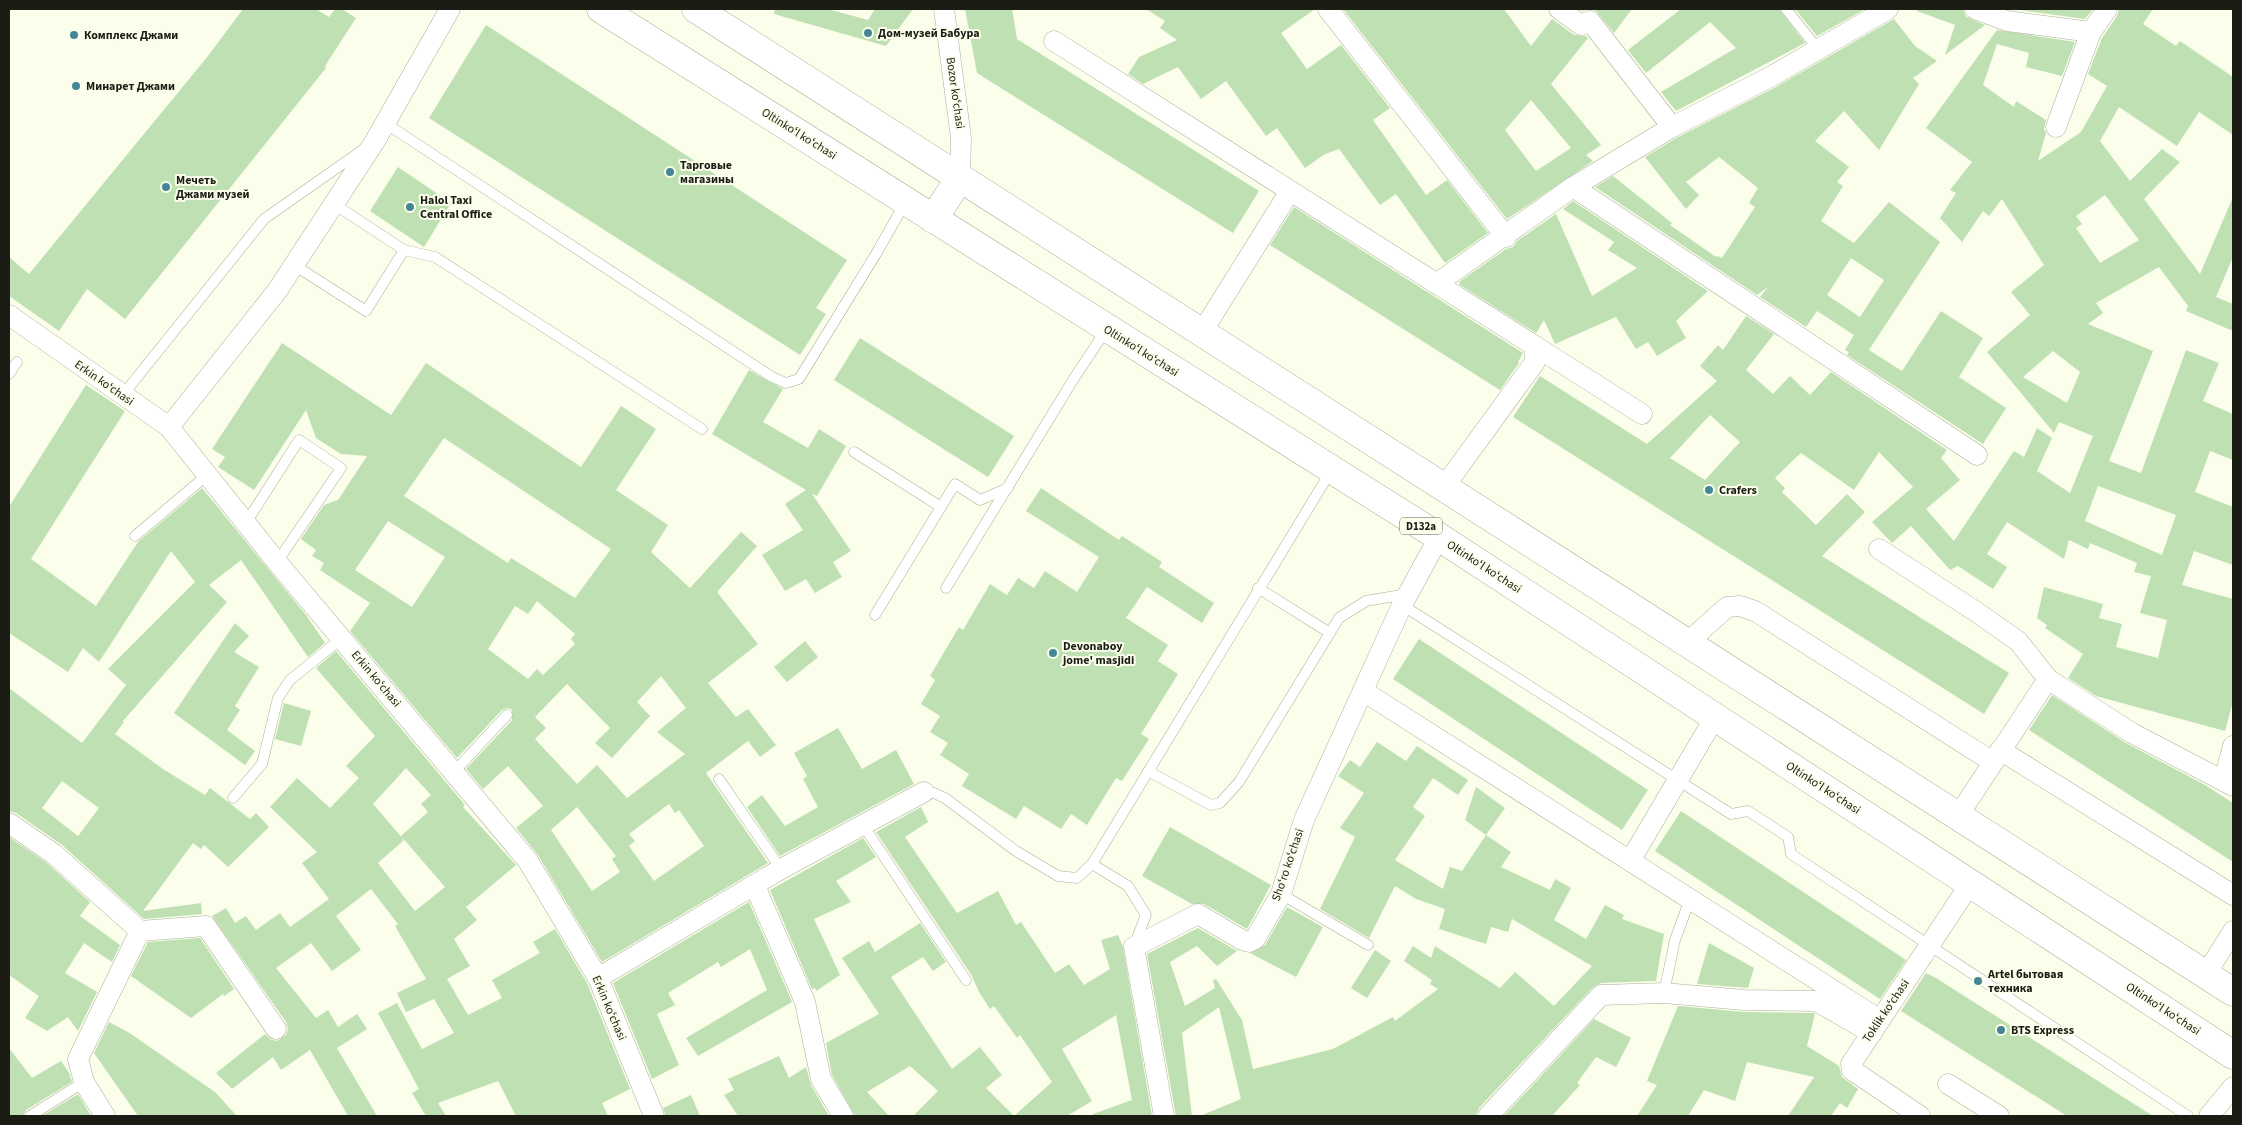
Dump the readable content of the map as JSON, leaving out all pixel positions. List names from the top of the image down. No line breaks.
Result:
{"streets":{"main road":["Oltinkoʻl koʻchasi","D132a"],"street":["Bozor koʻchasi","Erkin koʻchasi","Shoʻro koʻchasi","Toklik koʻchasi"]},"crossings":[["Oltinkoʻl koʻchasi","Shoʻro koʻchasi"],["Oltinkoʻl koʻchasi","Toklik koʻchasi"]],"places":["Дом-музей Бабура","Комплекс Джами","Минарет Джами","Тарговые магазины","Мечеть Джами музей","Halol Taxi Central Office","Crafers","Devonaboy jome' masjidi","Artel бытовая техника","BTS Express"]}
